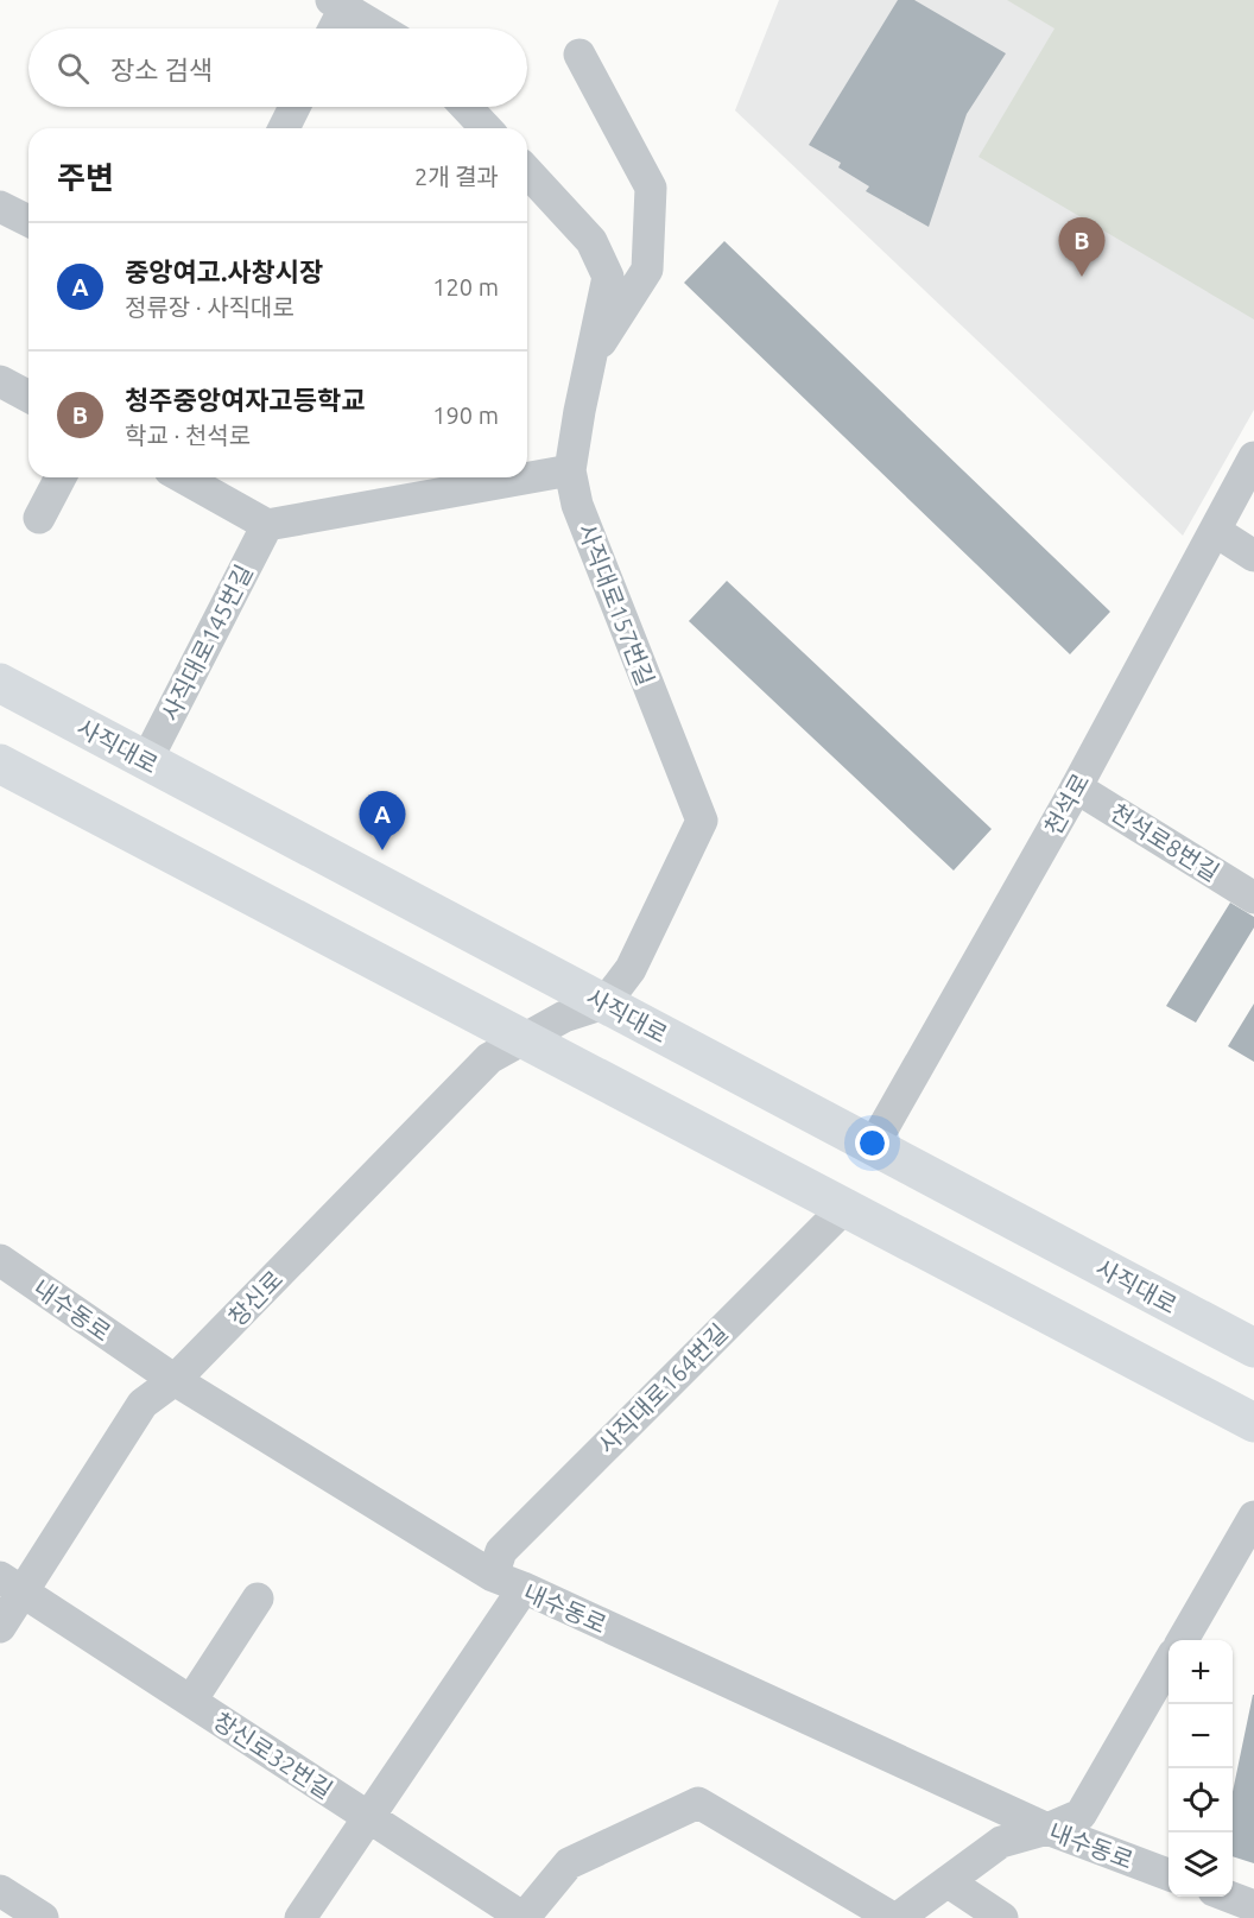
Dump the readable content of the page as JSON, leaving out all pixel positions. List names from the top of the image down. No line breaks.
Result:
{"streets":{"main road":["사직대로"],"street":["사직대로157번길","사직대로145번길","천석로","천석로8번길","창신로","내수동로","사직대로164번길","창신로32번길"]},"crossings":[["사직대로157번길","사직대로"],["사직대로157번길","창신로"],["사직대로145번길","사직대로"],["사직대로","천석로"],["사직대로","창신로"],["천석로","천석로8번길"],["창신로","내수동로"],["창신로","창신로32번길"],["내수동로","사직대로164번길"]],"page":{"search":"장소 검색","heading":["주변","2개 결과"],"pins":["B","A"],"list":[{"mark":"A","name":"중앙여고.사창시장","note":"정류장 · 사직대로","value":"120 m"},{"mark":"B","name":"청주중앙여자고등학교","note":"학교 · 천석로","value":"190 m"}],"map_buttons":["+","−"]}}
